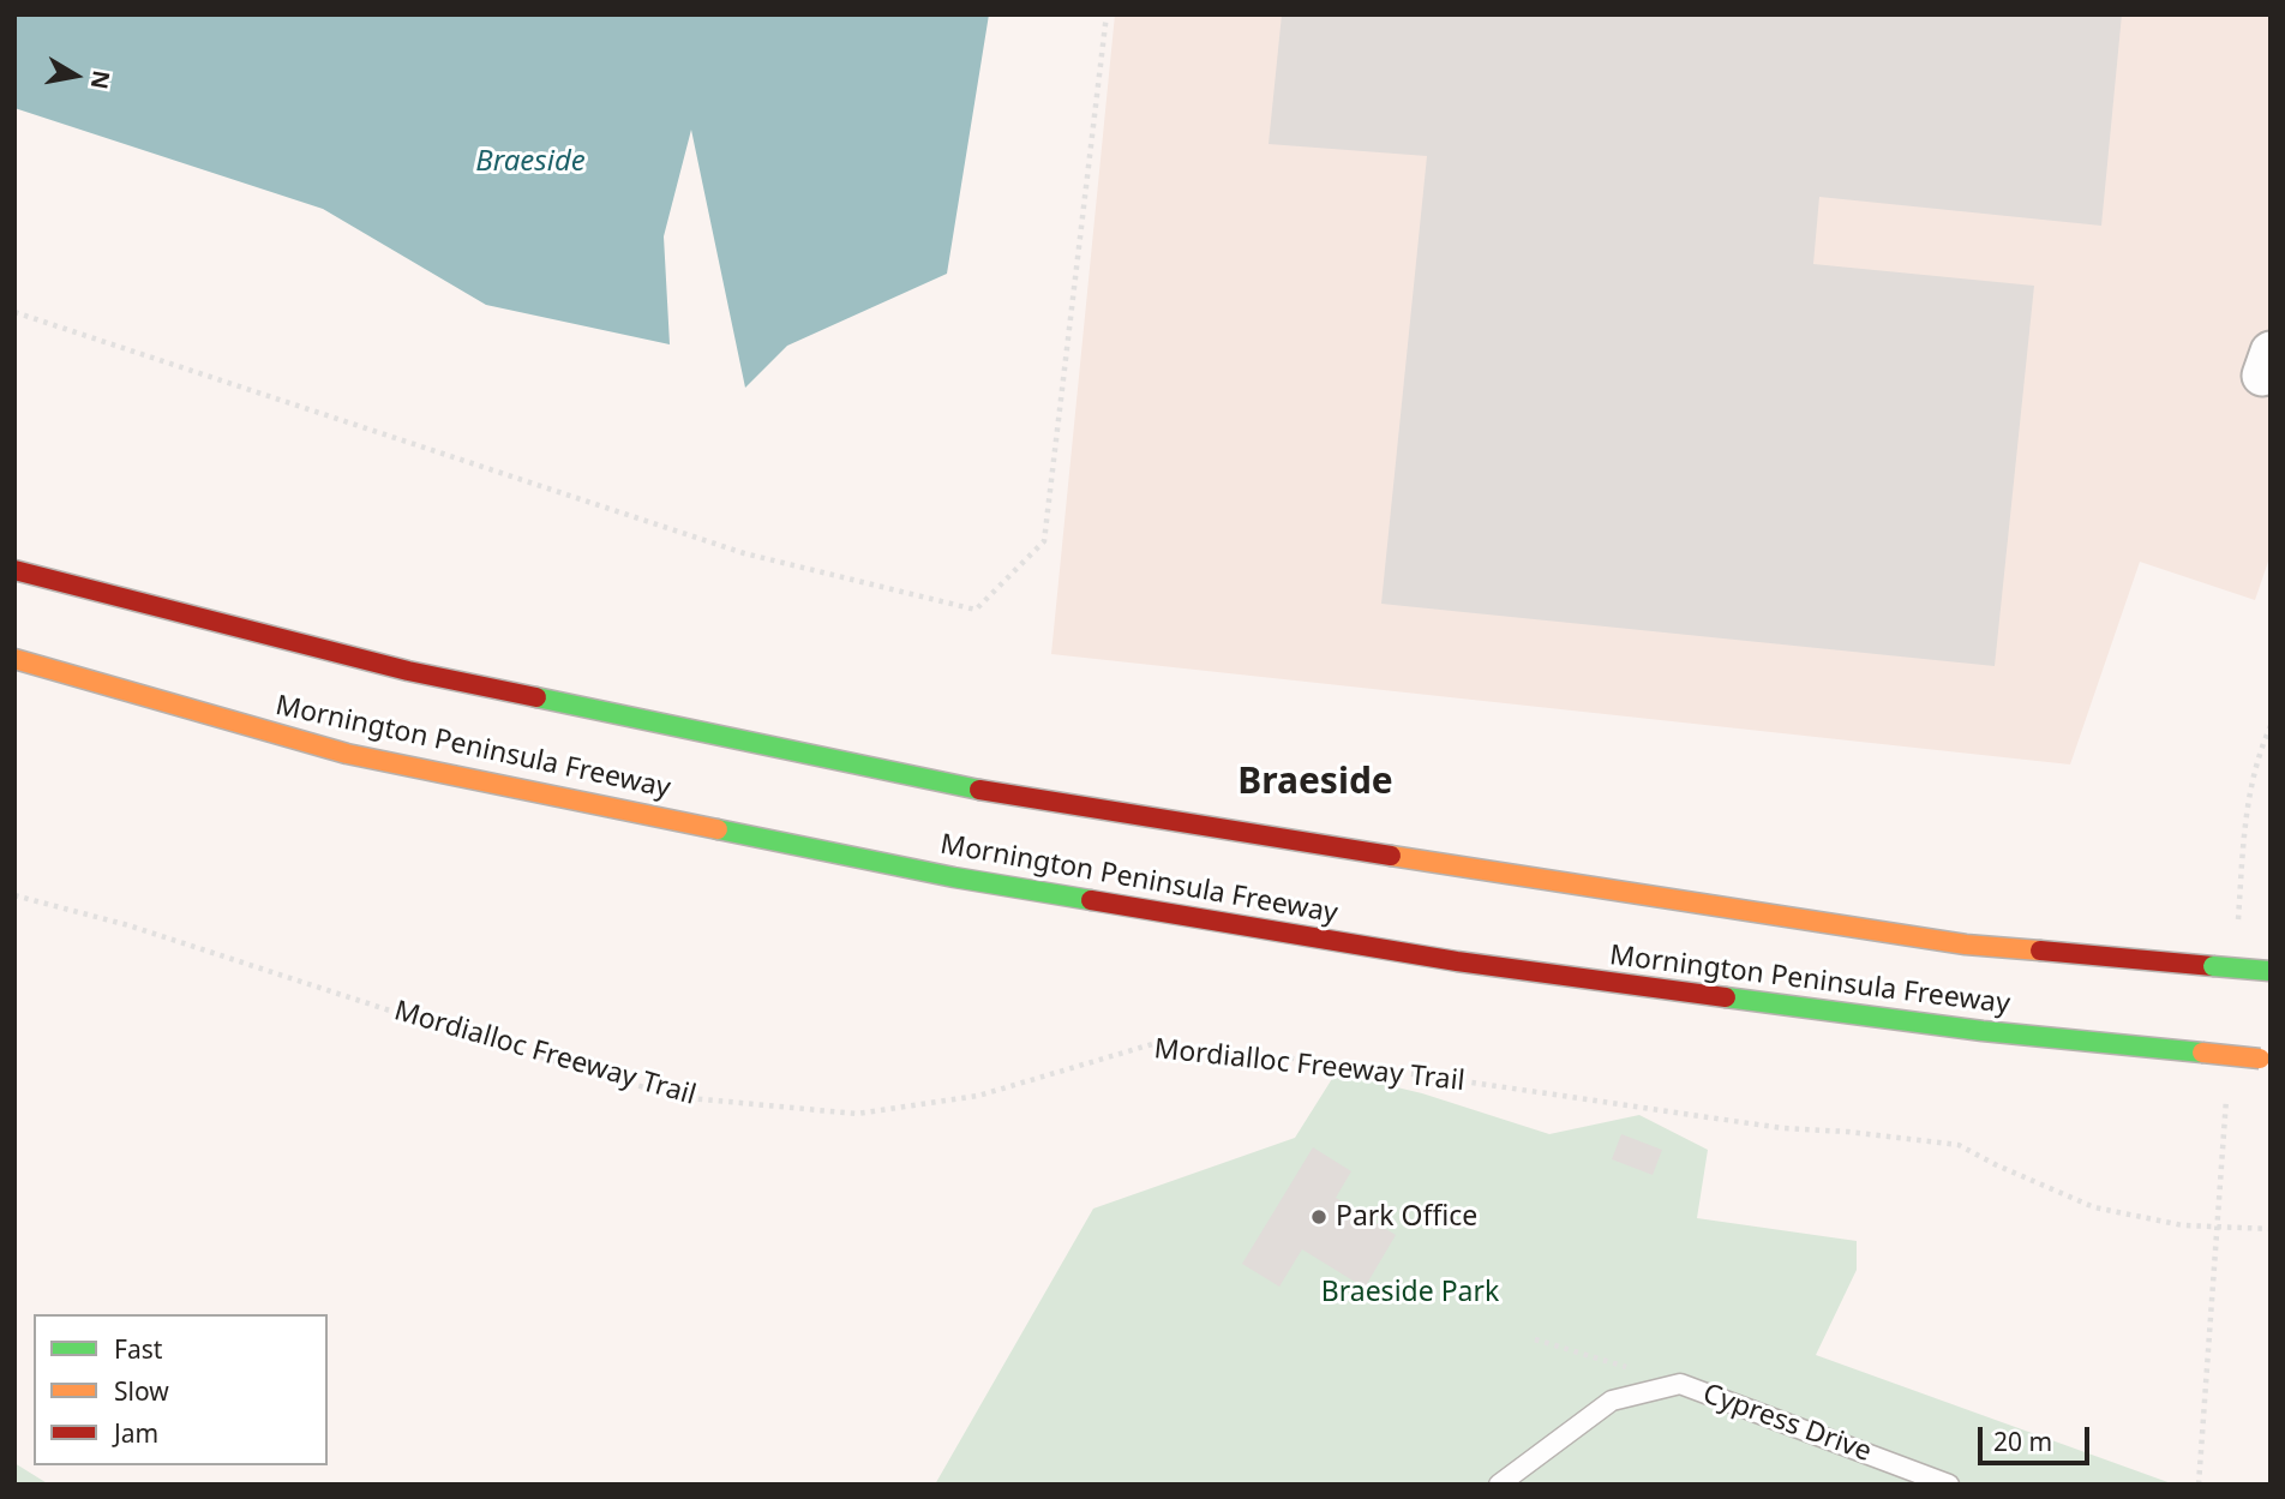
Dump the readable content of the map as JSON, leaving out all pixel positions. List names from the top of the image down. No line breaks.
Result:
{"streets":{"highway":["Mornington Peninsula Freeway"],"lane":["Cypress Drive"],"path":["Mordialloc Freeway Trail"]},"districts":["Braeside"],"water":["Braeside"],"parks":["Braeside Park"],"places":["Park Office"],"legend":["Fast","Slow","Jam"],"scale_bar":"20 m","north":"right"}
